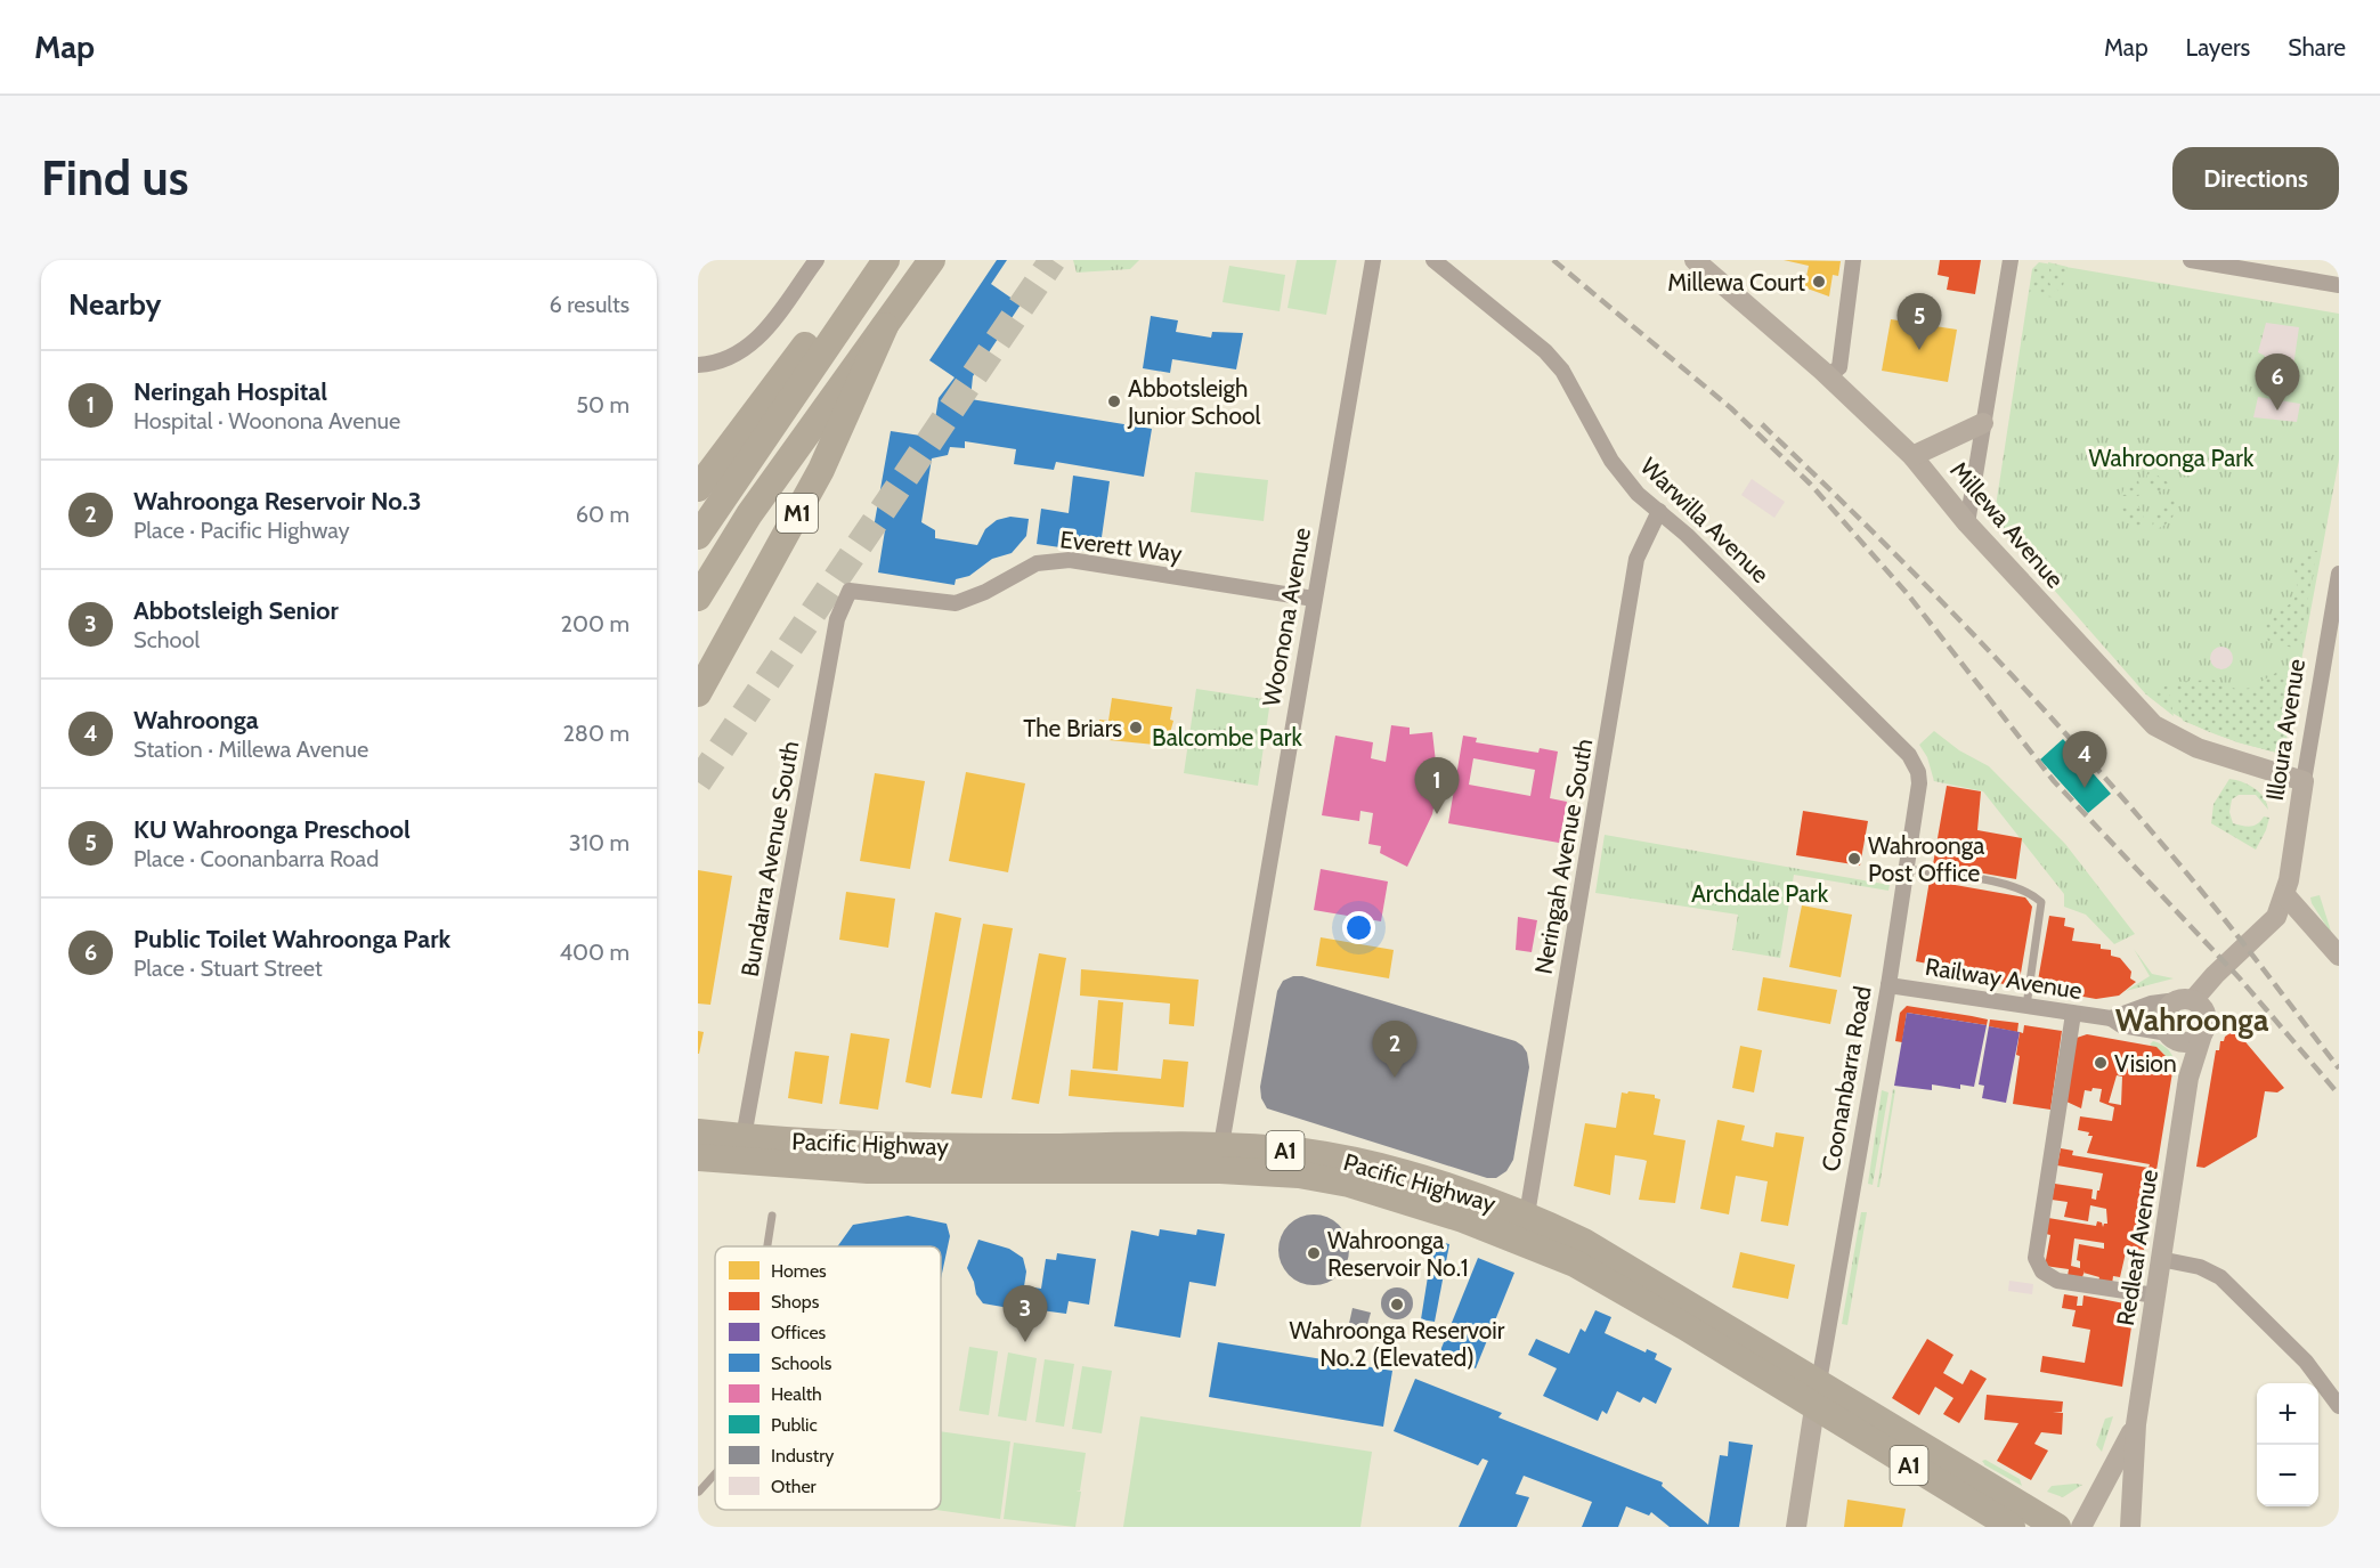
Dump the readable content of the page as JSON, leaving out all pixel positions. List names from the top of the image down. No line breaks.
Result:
{"streets":{"highway":["M1","Pacific Highway","A1"],"street":["Warwilla Avenue","Millewa Avenue","Everett Way","Woonona Avenue","Illoura Avenue","Neringah Avenue South","Bundarra Avenue South","Railway Avenue","Coonanbarra Road","Redleaf Avenue"]},"crossings":[["Warwilla Avenue","Neringah Avenue South"],["Warwilla Avenue","Coonanbarra Road"],["Millewa Avenue","Illoura Avenue"],["Everett Way","Woonona Avenue"],["Everett Way","Bundarra Avenue South"],["Woonona Avenue","Pacific Highway"],["Neringah Avenue South","Pacific Highway"],["Bundarra Avenue South","Pacific Highway"],["Railway Avenue","Coonanbarra Road"],["Railway Avenue","Redleaf Avenue"],["Coonanbarra Road","Pacific Highway"]],"districts":["Wahroonga"],"parks":["Wahroonga Park","Balcombe Park","Archdale Park"],"places":["Millewa Court","Abbotsleigh Junior School","The Briars","Wahroonga Post Office","Vision","Wahroonga Reservoir No.1","Wahroonga Reservoir No.2 (Elevated)"],"legend":["Homes","Shops","Offices","Schools","Health","Public","Industry","Other"],"page":{"header":"Map","nav":["Map","Layers","Share"],"buttons":"Directions","title":"Find us","heading":["Nearby","6 results"],"pins":["5","6","4","1","2","3"],"list":[{"mark":"1","name":"Neringah Hospital","note":"Hospital · Woonona Avenue","value":"50 m"},{"mark":"2","name":"Wahroonga Reservoir No.3","note":"Place · Pacific Highway","value":"60 m"},{"mark":"3","name":"Abbotsleigh Senior","note":"School","value":"200 m"},{"mark":"4","name":"Wahroonga","note":"Station · Millewa Avenue","value":"280 m"},{"mark":"5","name":"KU Wahroonga Preschool","note":"Place · Coonanbarra Road","value":"310 m"},{"mark":"6","name":"Public Toilet Wahroonga Park","note":"Place · Stuart Street","value":"400 m"}],"map_buttons":["+","−"]}}
